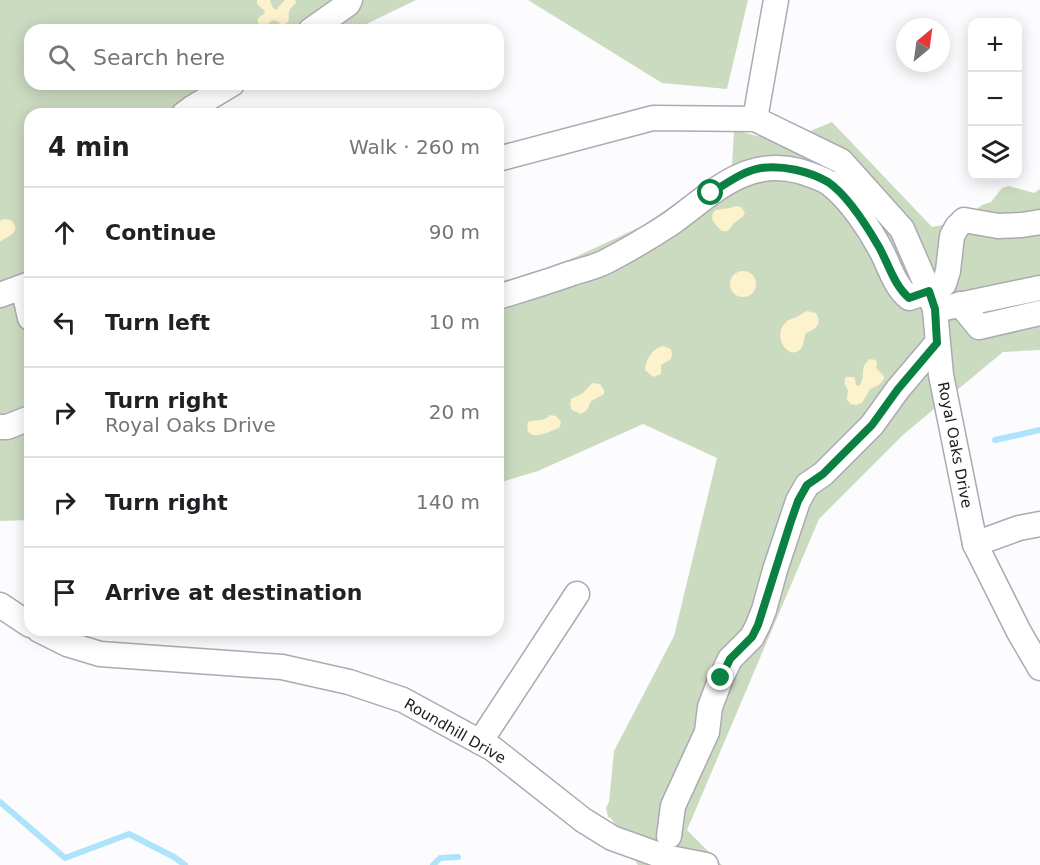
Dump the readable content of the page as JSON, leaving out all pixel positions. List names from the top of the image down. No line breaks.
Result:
{"streets":{"street":["Royal Oaks Drive","Roundhill Drive"]},"north":"top right","page":{"map_buttons":["+","−"],"search":"Search here","heading":["4 min","Walk · 260 m"],"list":[["Continue","90 m"],["Turn left","10 m"],["Turn right","Royal Oaks Drive","20 m"],["Turn right","140 m"],"Arrive at destination"]}}
